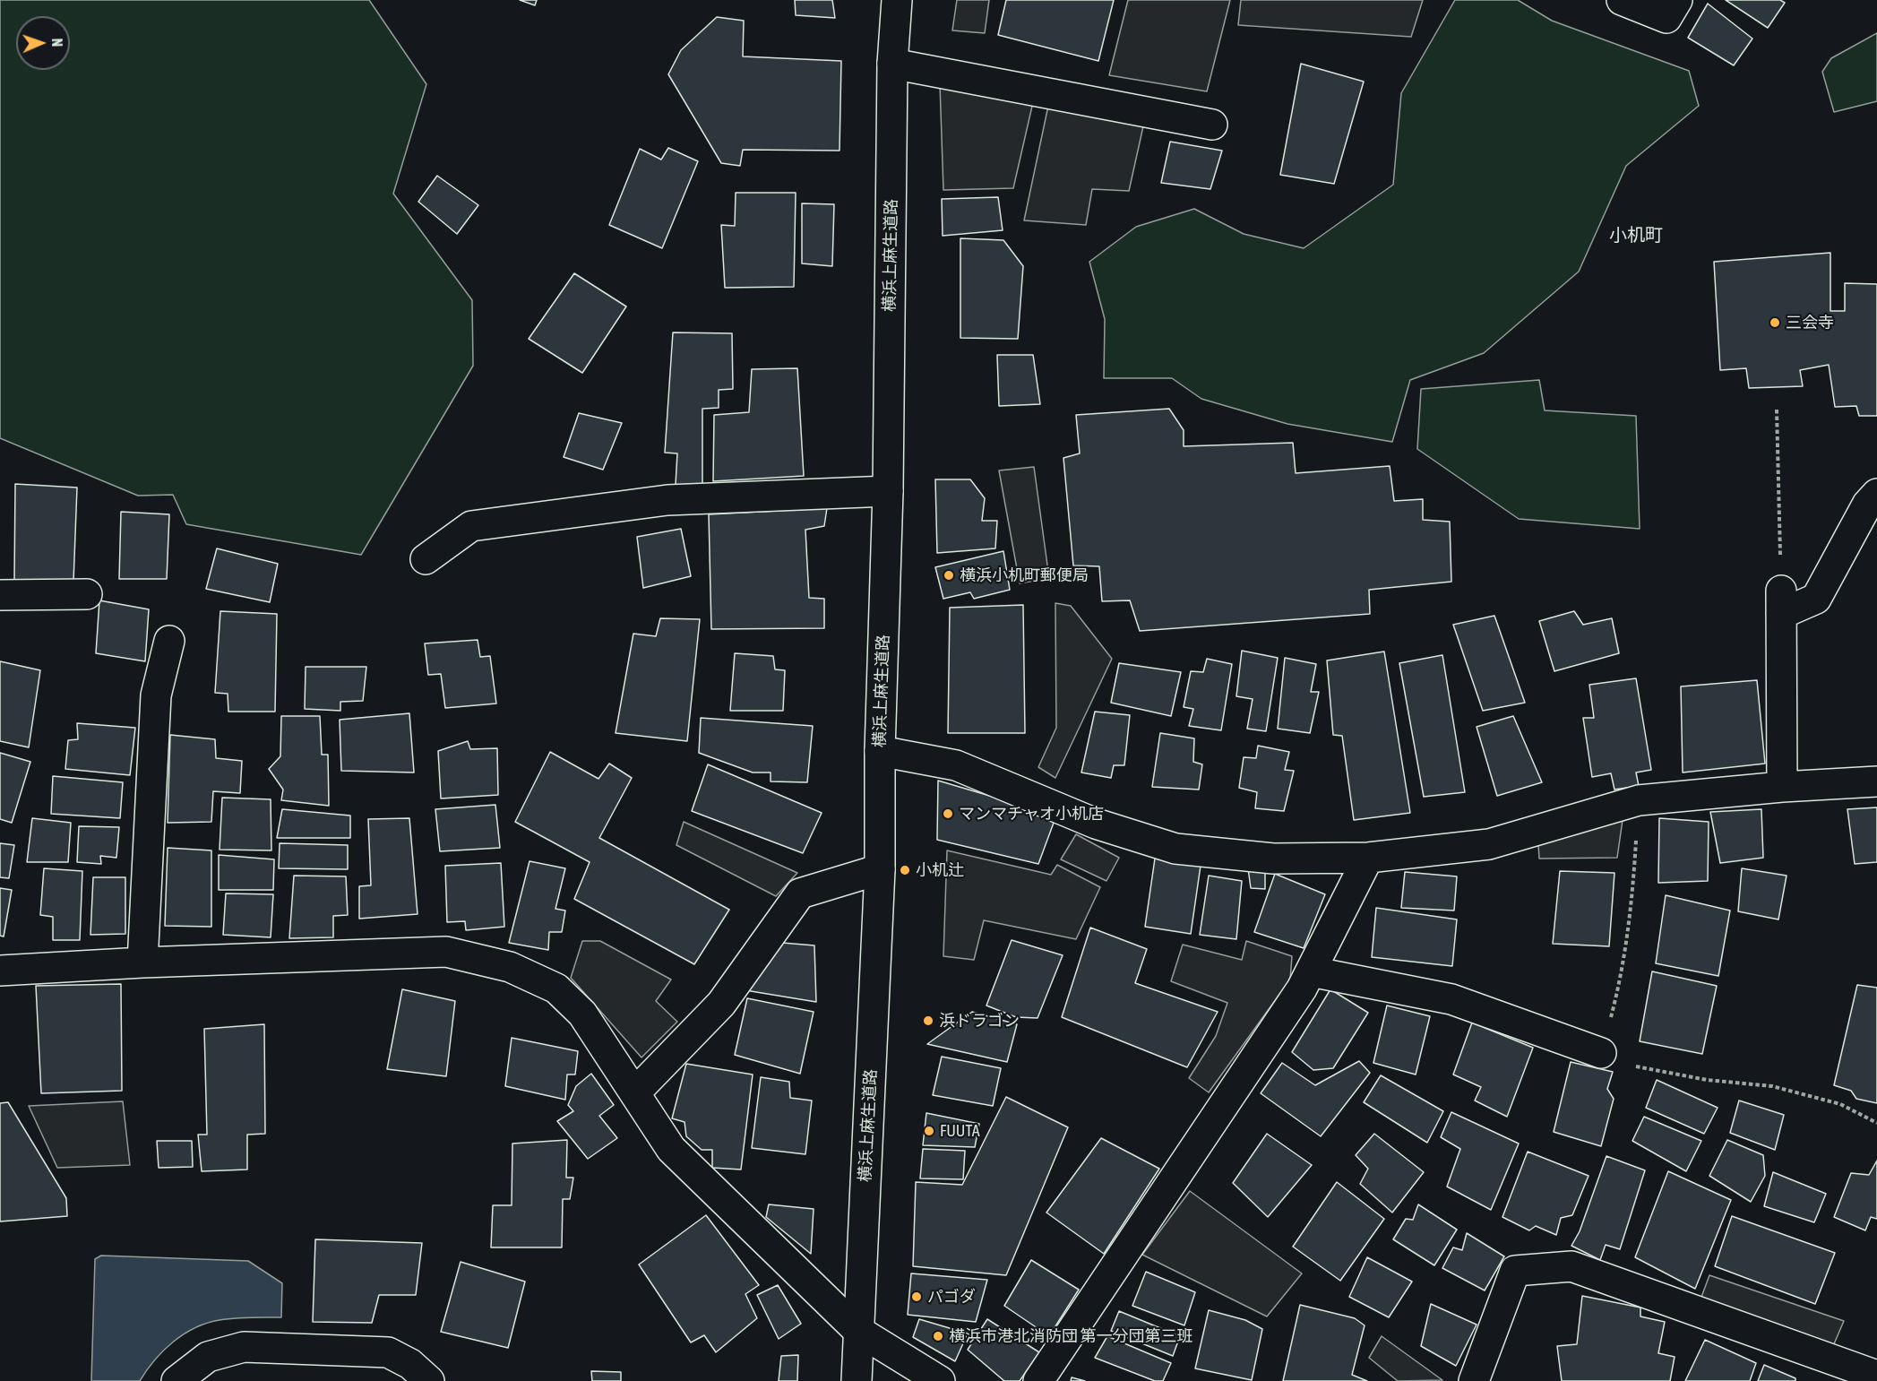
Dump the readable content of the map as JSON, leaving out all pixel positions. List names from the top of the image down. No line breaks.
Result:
{"streets":{"street":["横浜上麻生道路"]},"districts":["小机町"],"places":["三会寺","横浜小机町郵便局","マンマチャオ小机店","小机辻","浜ドラゴン","FUUTA","パゴダ","横浜市港北消防団 第一分団第三班"],"north":"right"}
